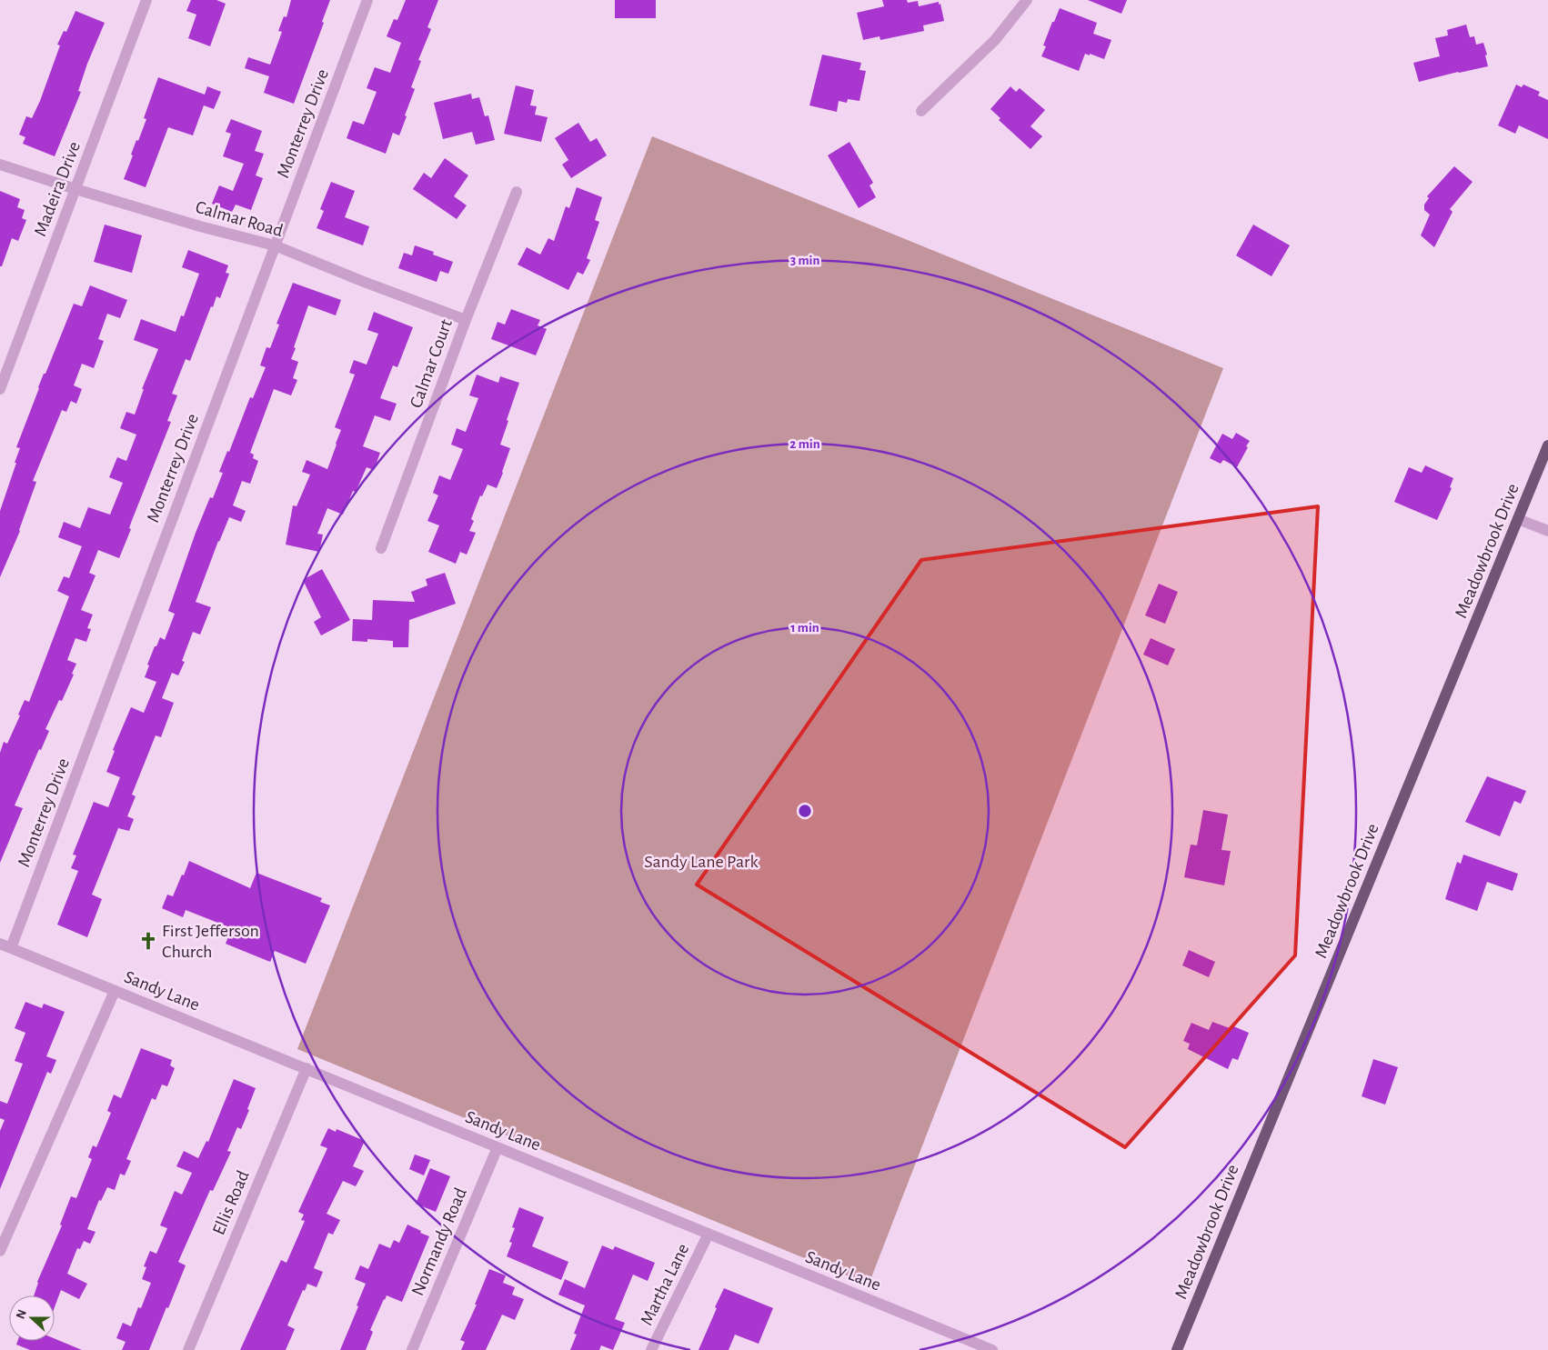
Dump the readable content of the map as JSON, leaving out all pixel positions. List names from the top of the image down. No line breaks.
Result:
{"streets":{"main road":["Meadowbrook Drive"],"street":["Monterrey Drive","Madeira Drive","Calmar Road","Calmar Court","Sandy Lane","Ellis Road","Normandy Road","Martha Lane"]},"crossings":[["Monterrey Drive","Calmar Road"],["Monterrey Drive","Sandy Lane"],["Madeira Drive","Calmar Road"],["Calmar Road","Calmar Court"],["Sandy Lane","Ellis Road"],["Sandy Lane","Normandy Road"],["Sandy Lane","Martha Lane"]],"parks":["Sandy Lane Park"],"places":{"church":["First Jefferson Church"]},"north":"left","rings":["3 min","2 min","1 min"]}
